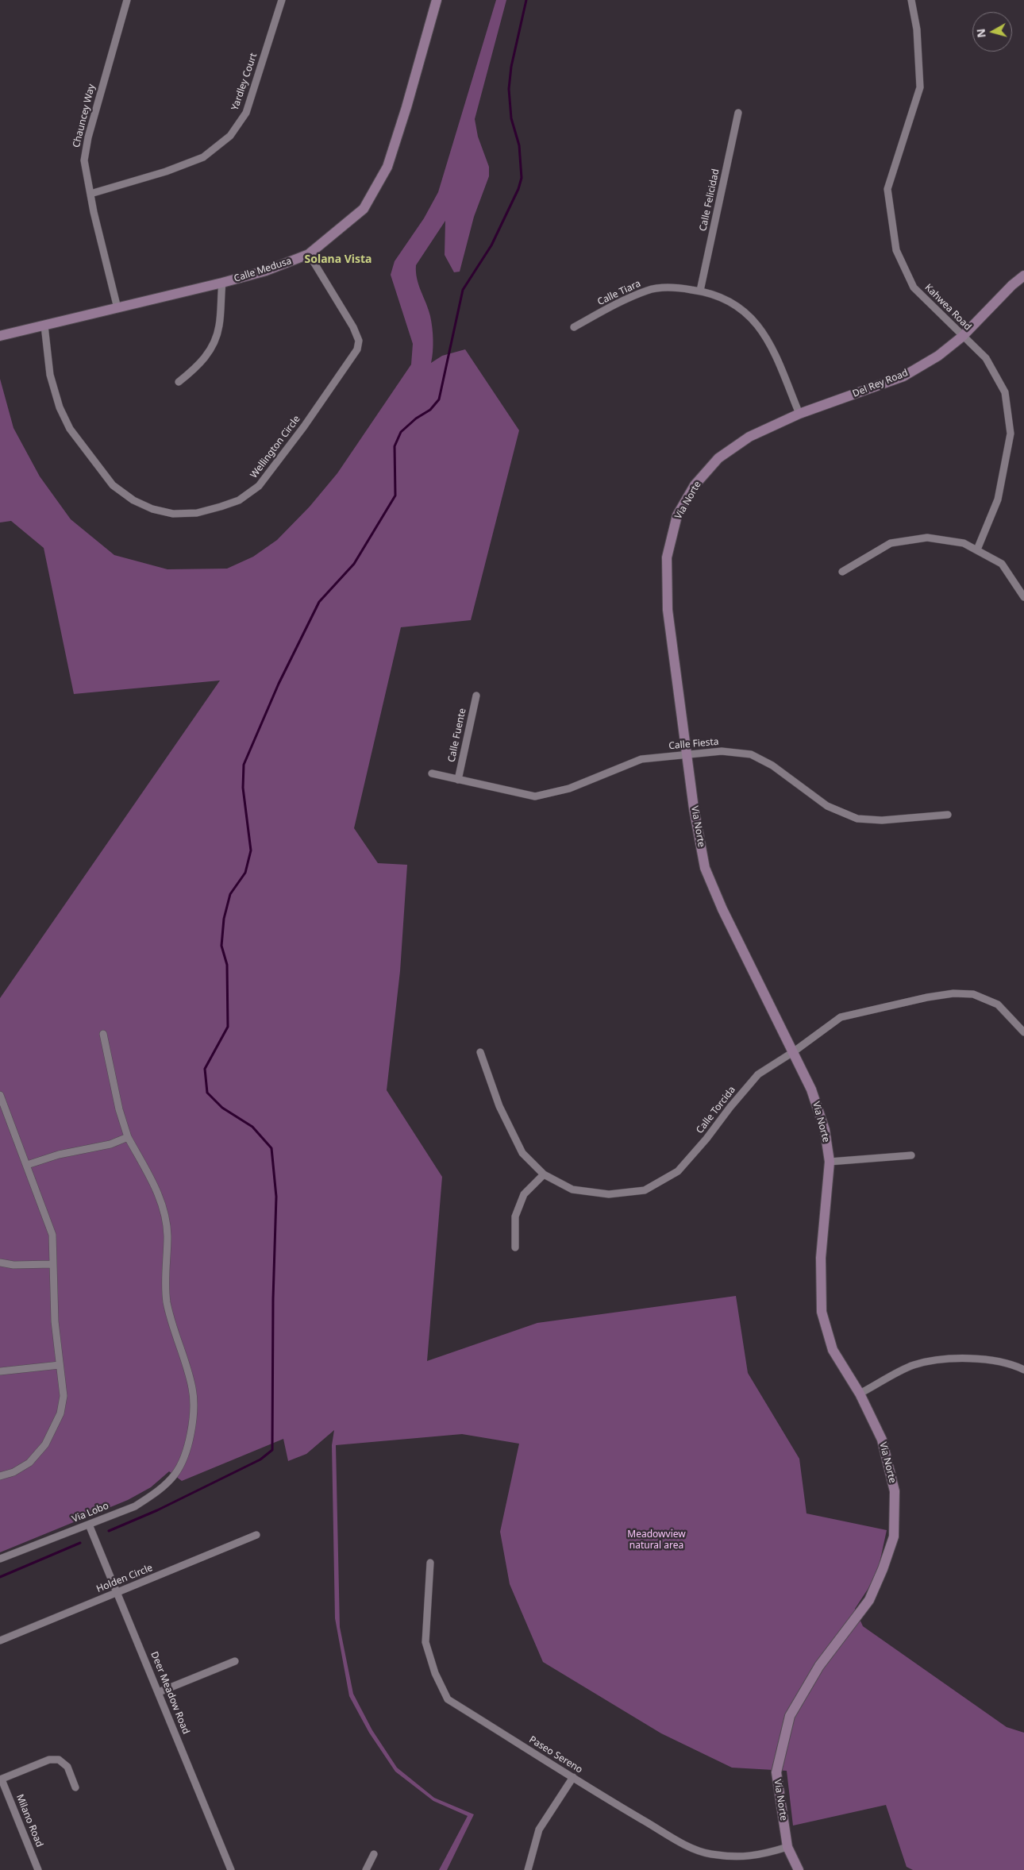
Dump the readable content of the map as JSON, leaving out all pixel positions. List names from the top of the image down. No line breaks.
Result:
{"streets":{"street":["Yardley Court","Chauncey Way","Calle Felicidad","Calle Medusa","Calle Tiara","Kahwea Road","Del Rey Road","Wellington Circle","Via Norte","Calle Fuente","Calle Fiesta","Calle Torcida","Via Lobo","Holden Circle","Deer Meadow Road","Paseo Sereno","Milano Road"]},"crossings":[["Yardley Court","Chauncey Way"],["Chauncey Way","Calle Medusa"],["Calle Felicidad","Calle Tiara"],["Calle Medusa","Wellington Circle"],["Calle Tiara","Del Rey Road"],["Calle Tiara","Via Norte"],["Kahwea Road","Del Rey Road"],["Del Rey Road","Via Norte"],["Via Norte","Calle Fiesta"],["Via Norte","Calle Torcida"],["Via Norte","Paseo Sereno"],["Calle Fuente","Calle Fiesta"],["Via Lobo","Deer Meadow Road"],["Holden Circle","Deer Meadow Road"]],"districts":["Solana Vista"],"parks":["Meadowview natural area"],"north":"left"}
